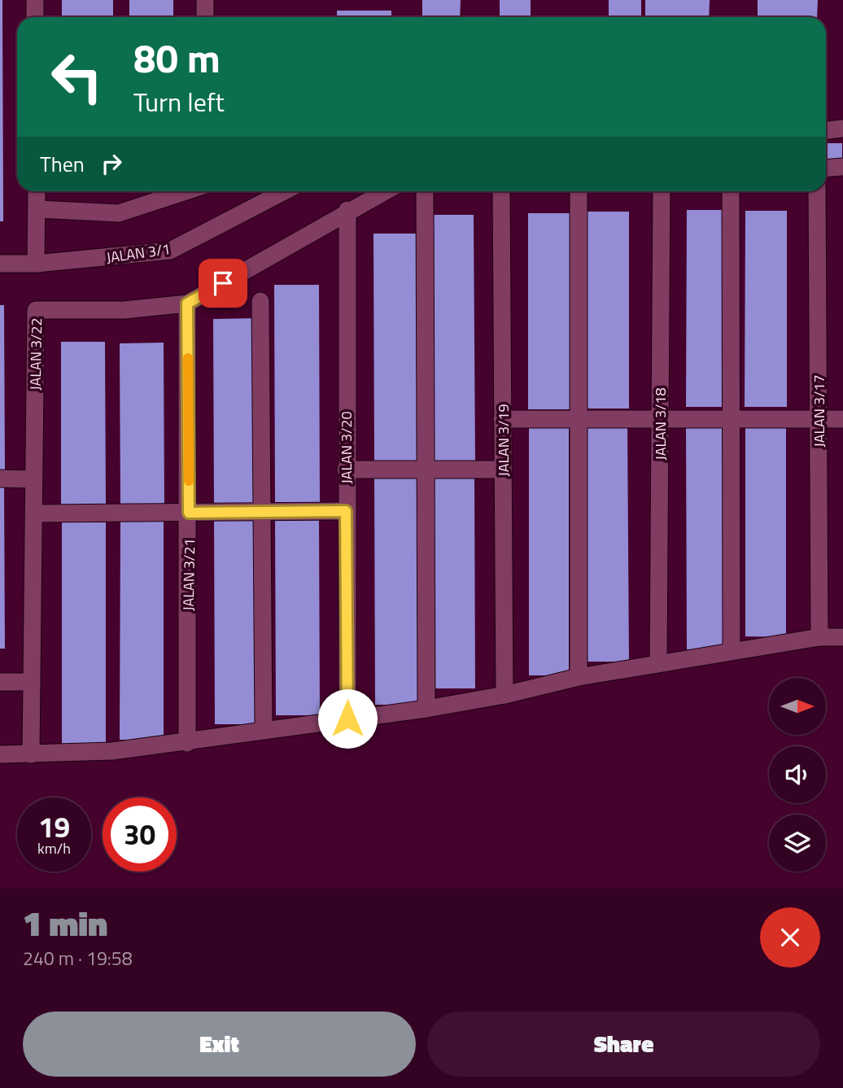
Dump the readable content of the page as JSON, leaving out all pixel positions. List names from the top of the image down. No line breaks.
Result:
{"streets":{"street":["JALAN 3/1","JALAN 3/22","JALAN 3/17","JALAN 3/18","JALAN 3/19","JALAN 3/20","JALAN 3/21"]},"crossings":[["JALAN 3/22","JALAN 3/20"],["JALAN 3/22","JALAN 3/21"]],"north":"right","page":{"turn":["80 m","Turn left"],"then":"Then","speed":"19 km/h","limit":"30","heading":["1 min","240 m · 19:58"],"buttons":["Exit","Share"]}}
